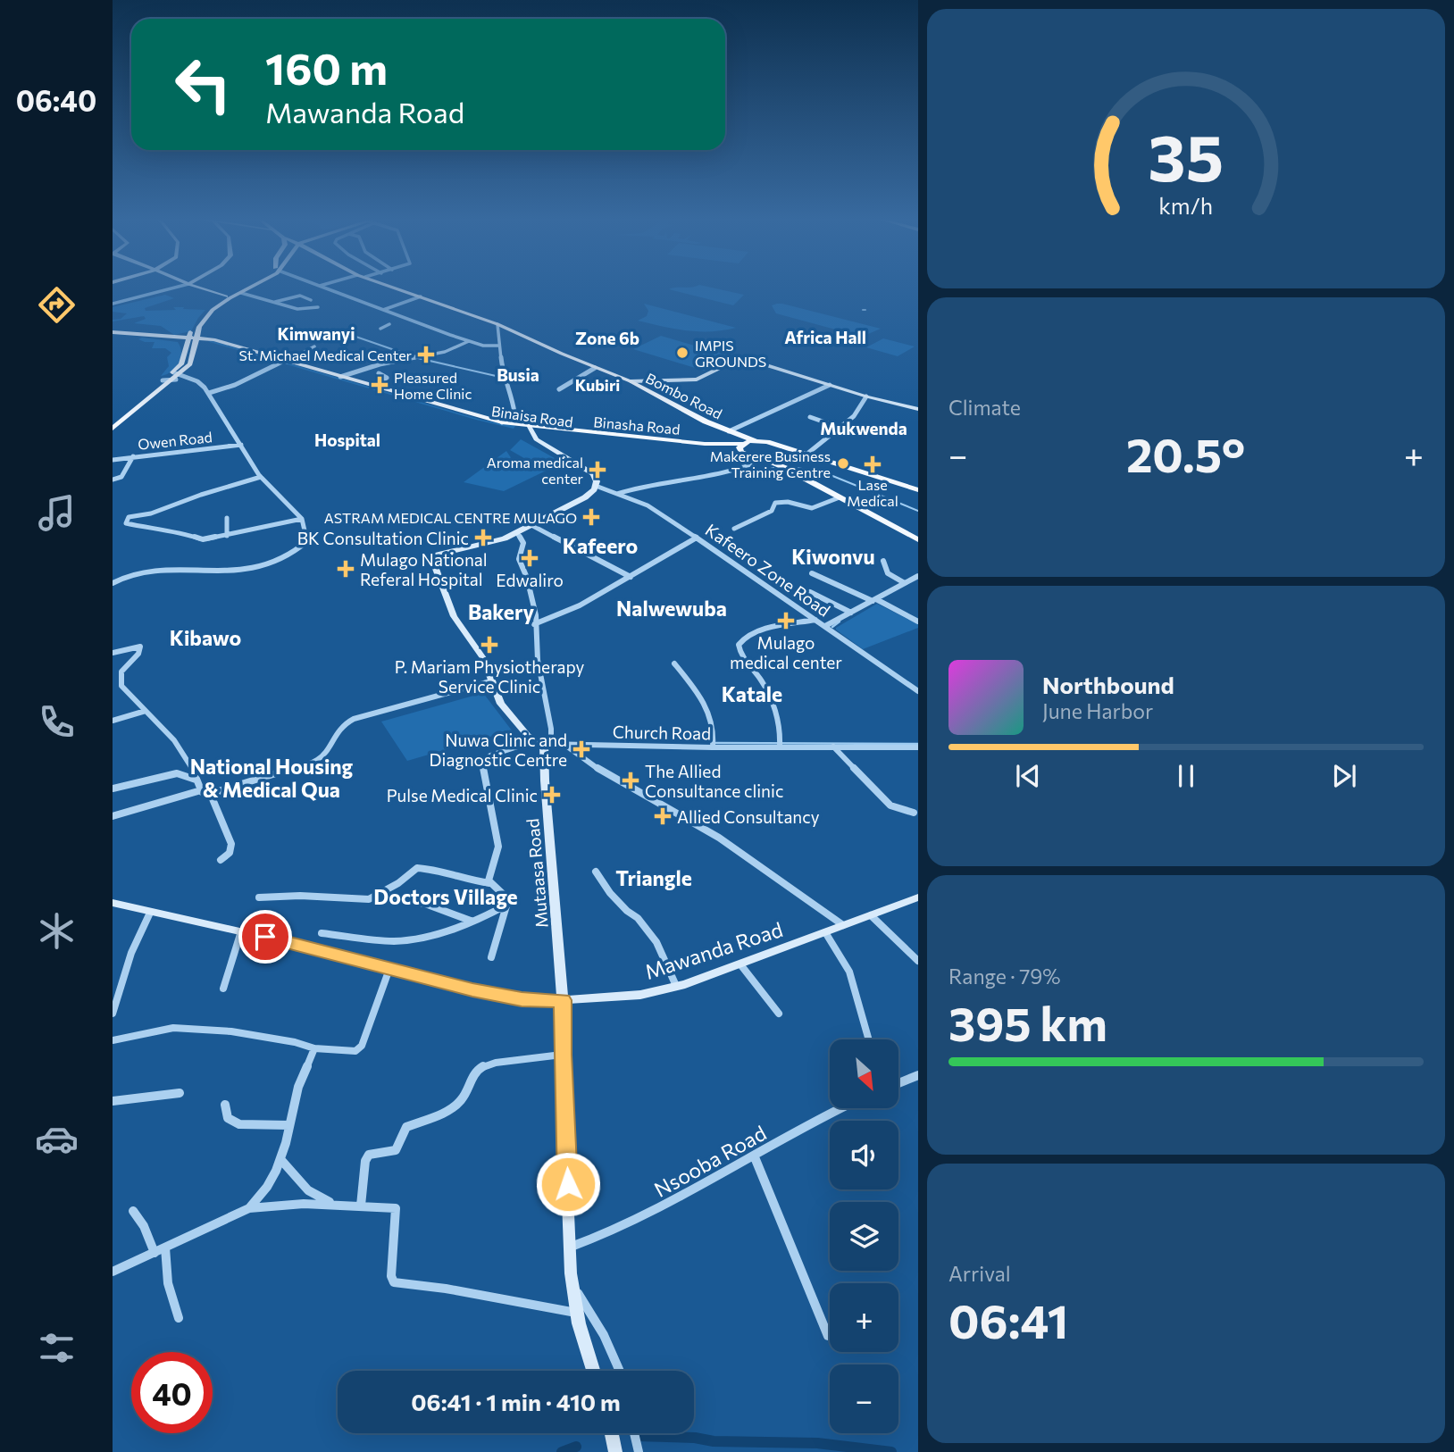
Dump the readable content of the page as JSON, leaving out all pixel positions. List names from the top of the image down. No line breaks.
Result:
{"streets":{"main road":["Bombo Road","Binaisa Road"],"street":["Owen Road","Kafeero Zone Road","Church Road","Mutaasa Road","Mawanda Road","Nsooba Road"]},"crossings":[["Bombo Road","Binaisa Road"],["Church Road","Mutaasa Road"],["Mutaasa Road","Mawanda Road"],["Mutaasa Road","Nsooba Road"]],"districts":["Kimwanyi","Africa Hall","Zone 6b","Busia","Kubiri","Mukwenda","Hospital","Kafeero","Kiwonvu","Nalwewuba","Bakery","Kibawo","Katale","National Housing & Medical Qua","Triangle","Doctors Village"],"places":{"other":["IMPIS GROUNDS","Makerere Business Training Centre"],"health":["St. Michael Medical Center","Pleasured Home Clinic","Lase Medical","Aroma medical center","ASTRAM MEDICAL CENTRE MULAGO","BK Consultation Clinic","Edwaliro","Mulago National Referal Hospital","Mulago medical center","P. Mariam Physiotherapy Service Clinic","Nuwa Clinic and Diagnostic Centre","The Allied Consultance clinic","Pulse Medical Clinic","Allied Consultancy"]},"north":"bottom right","page":{"tabs":"06:40","turn":["160 m","Mawanda Road"],"tile":["Climate",["Range · 79%","395 km"],["Arrival","06:41"]],"heat":["−","20.5°","+"],"song":["Northbound","June Harbor"],"map_buttons":["+","−"],"limit":"40","trip":"06:41 · 1 min · 410 m","gauge":["35","km/h"]}}
